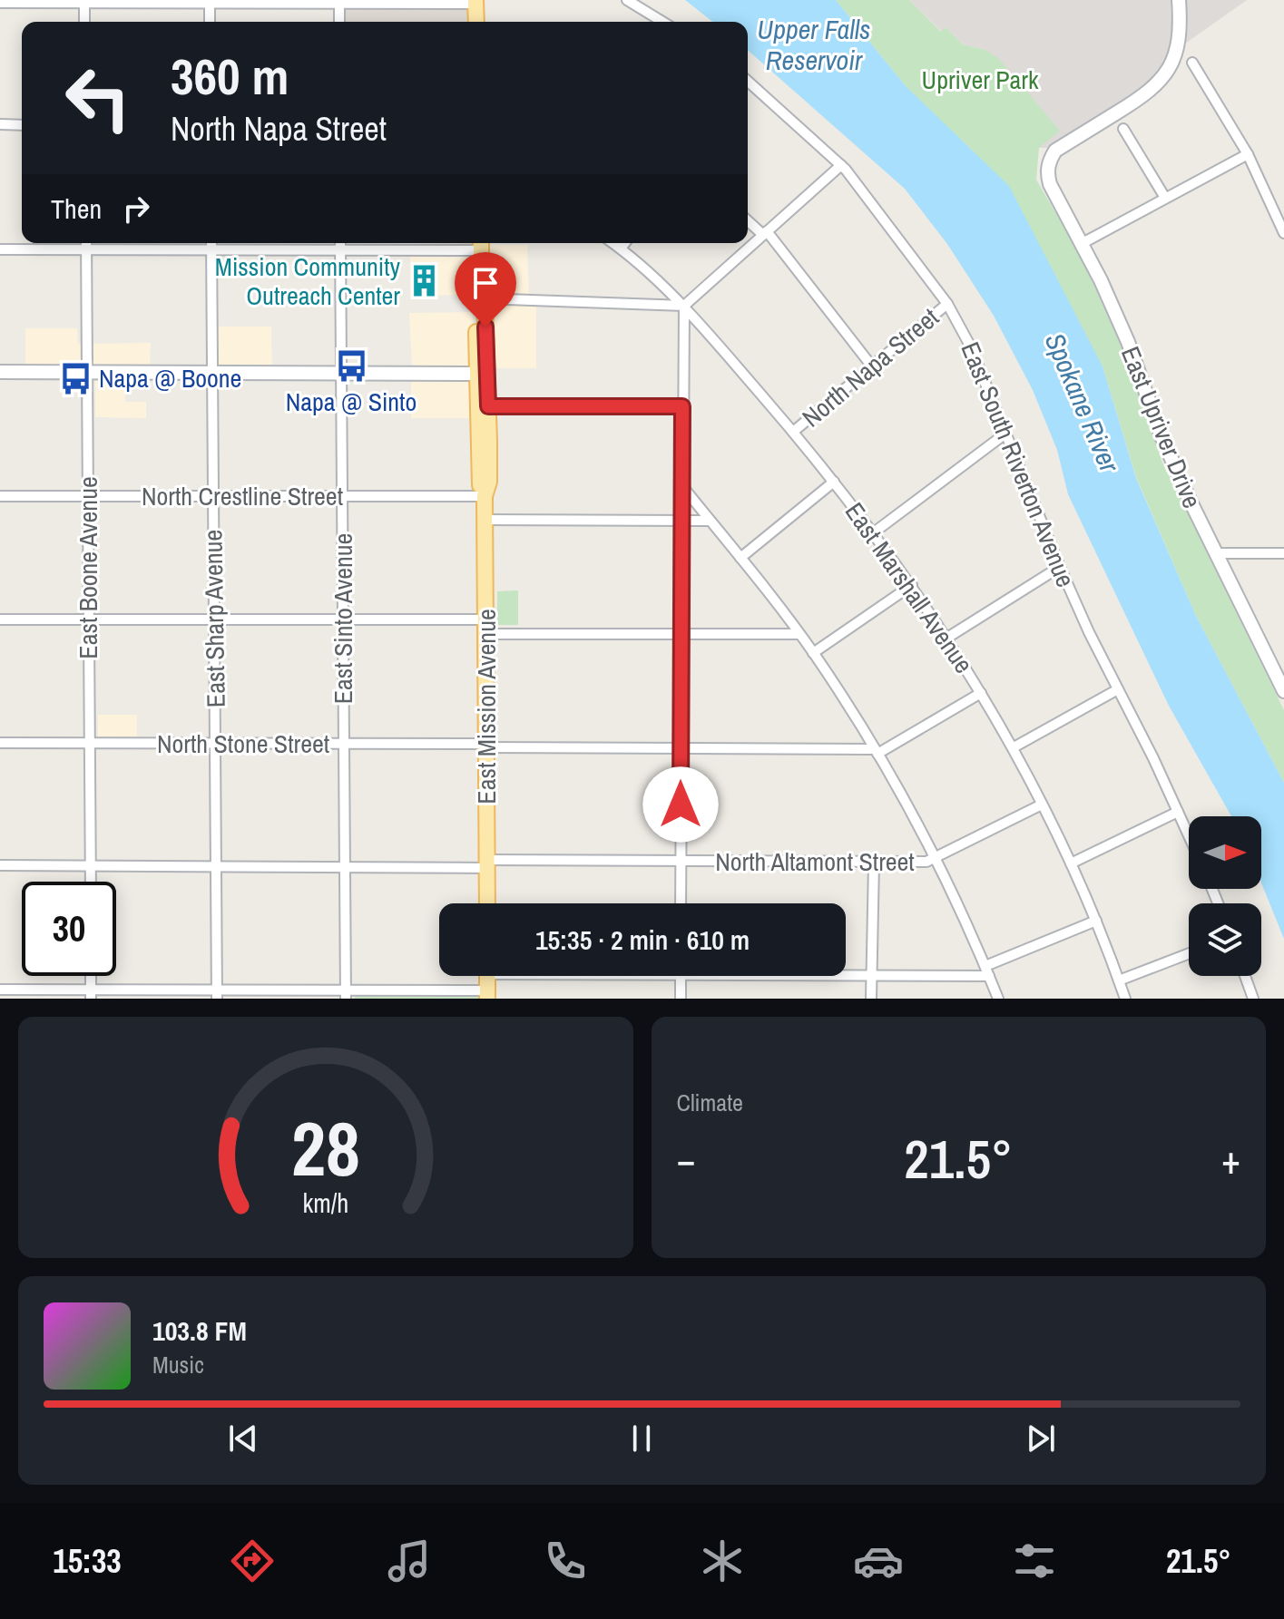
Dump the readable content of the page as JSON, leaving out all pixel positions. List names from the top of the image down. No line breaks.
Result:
{"streets":{"main road":["East Mission Avenue"],"street":["North Napa Street","East Upriver Drive","East South Riverton Avenue","North Crestline Street","East Boone Avenue","East Marshall Avenue","East Sharp Avenue","East Sinto Avenue","North Stone Street","North Altamont Street"]},"crossings":[["North Napa Street","East South Riverton Avenue"],["North Napa Street","East Marshall Avenue"],["North Crestline Street","East Boone Avenue"],["North Crestline Street","East Sharp Avenue"],["North Crestline Street","East Sinto Avenue"],["North Crestline Street","East Mission Avenue"],["East Boone Avenue","North Stone Street"],["East Boone Avenue","North Altamont Street"],["East Marshall Avenue","North Altamont Street"],["East Sharp Avenue","North Stone Street"],["East Sharp Avenue","North Altamont Street"],["East Sinto Avenue","North Stone Street"],["East Sinto Avenue","North Altamont Street"],["East Mission Avenue","North Stone Street"],["East Mission Avenue","North Altamont Street"]],"water":["Upper Falls Reservoir","Spokane River"],"parks":["Upriver Park"],"places":{"building":["Mission Community Outreach Center"],"bus stop":["Napa @ Sinto","Napa @ Boone"]},"north":"right","page":{"turn":["360 m","North Napa Street"],"then":"Then","limit":"30","trip":"15:35 · 2 min · 610 m","tile":"Climate","heat":["−","21.5°","+"],"song":["103.8 FM","Music"],"tabs":["15:33","21.5°"],"gauge":["28","km/h"]}}
